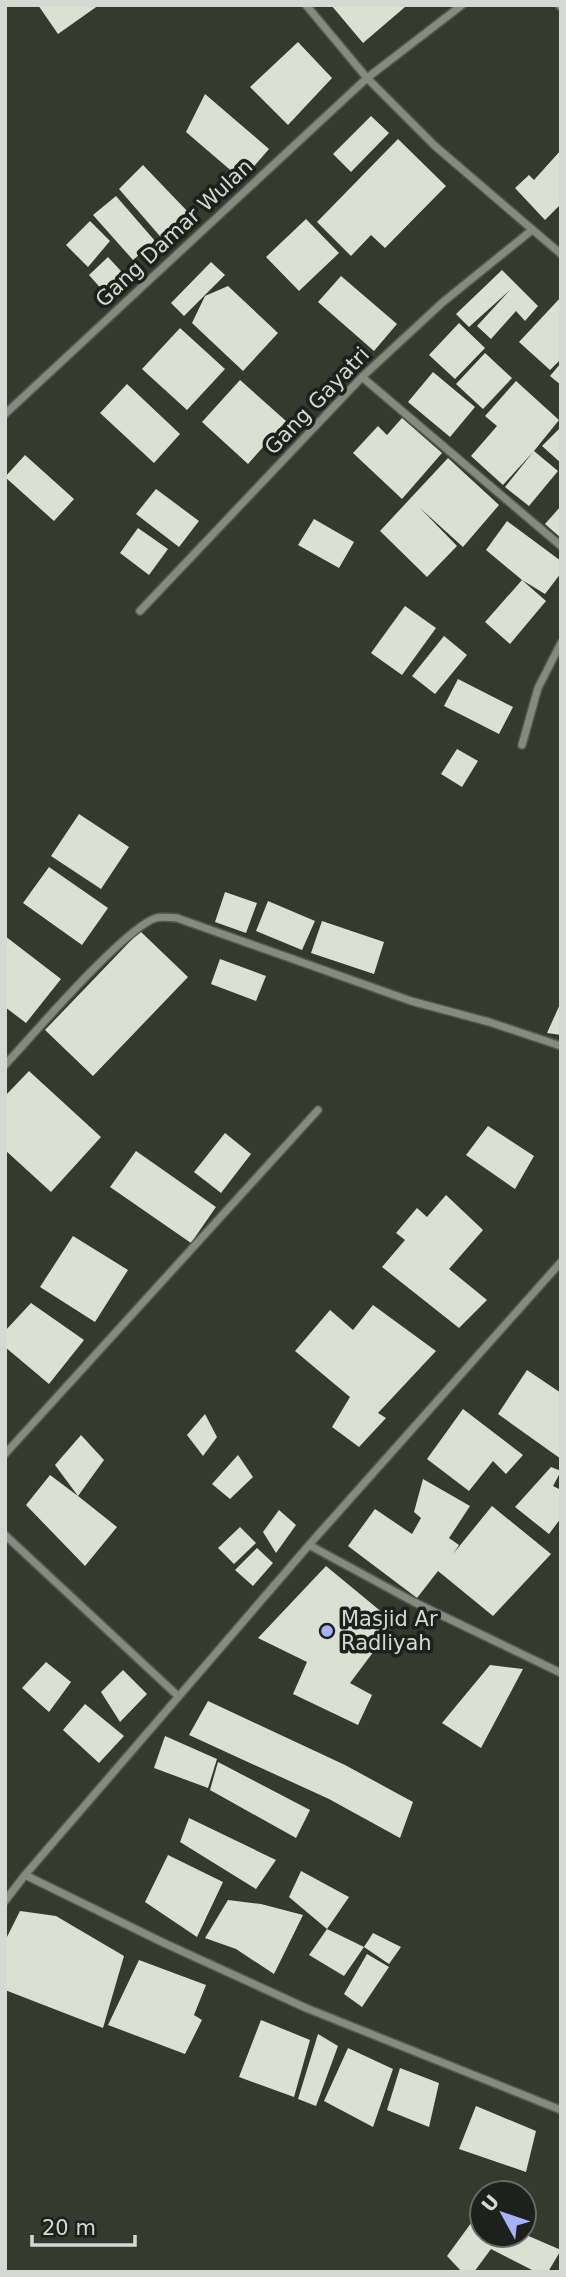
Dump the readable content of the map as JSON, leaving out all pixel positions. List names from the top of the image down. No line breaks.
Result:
{"streets":{"street":["Gang Damar Wulan","Gang Gayatri"]},"places":["Masjid Ar Radliyah"],"scale_bar":"20 m","north":"top left"}
